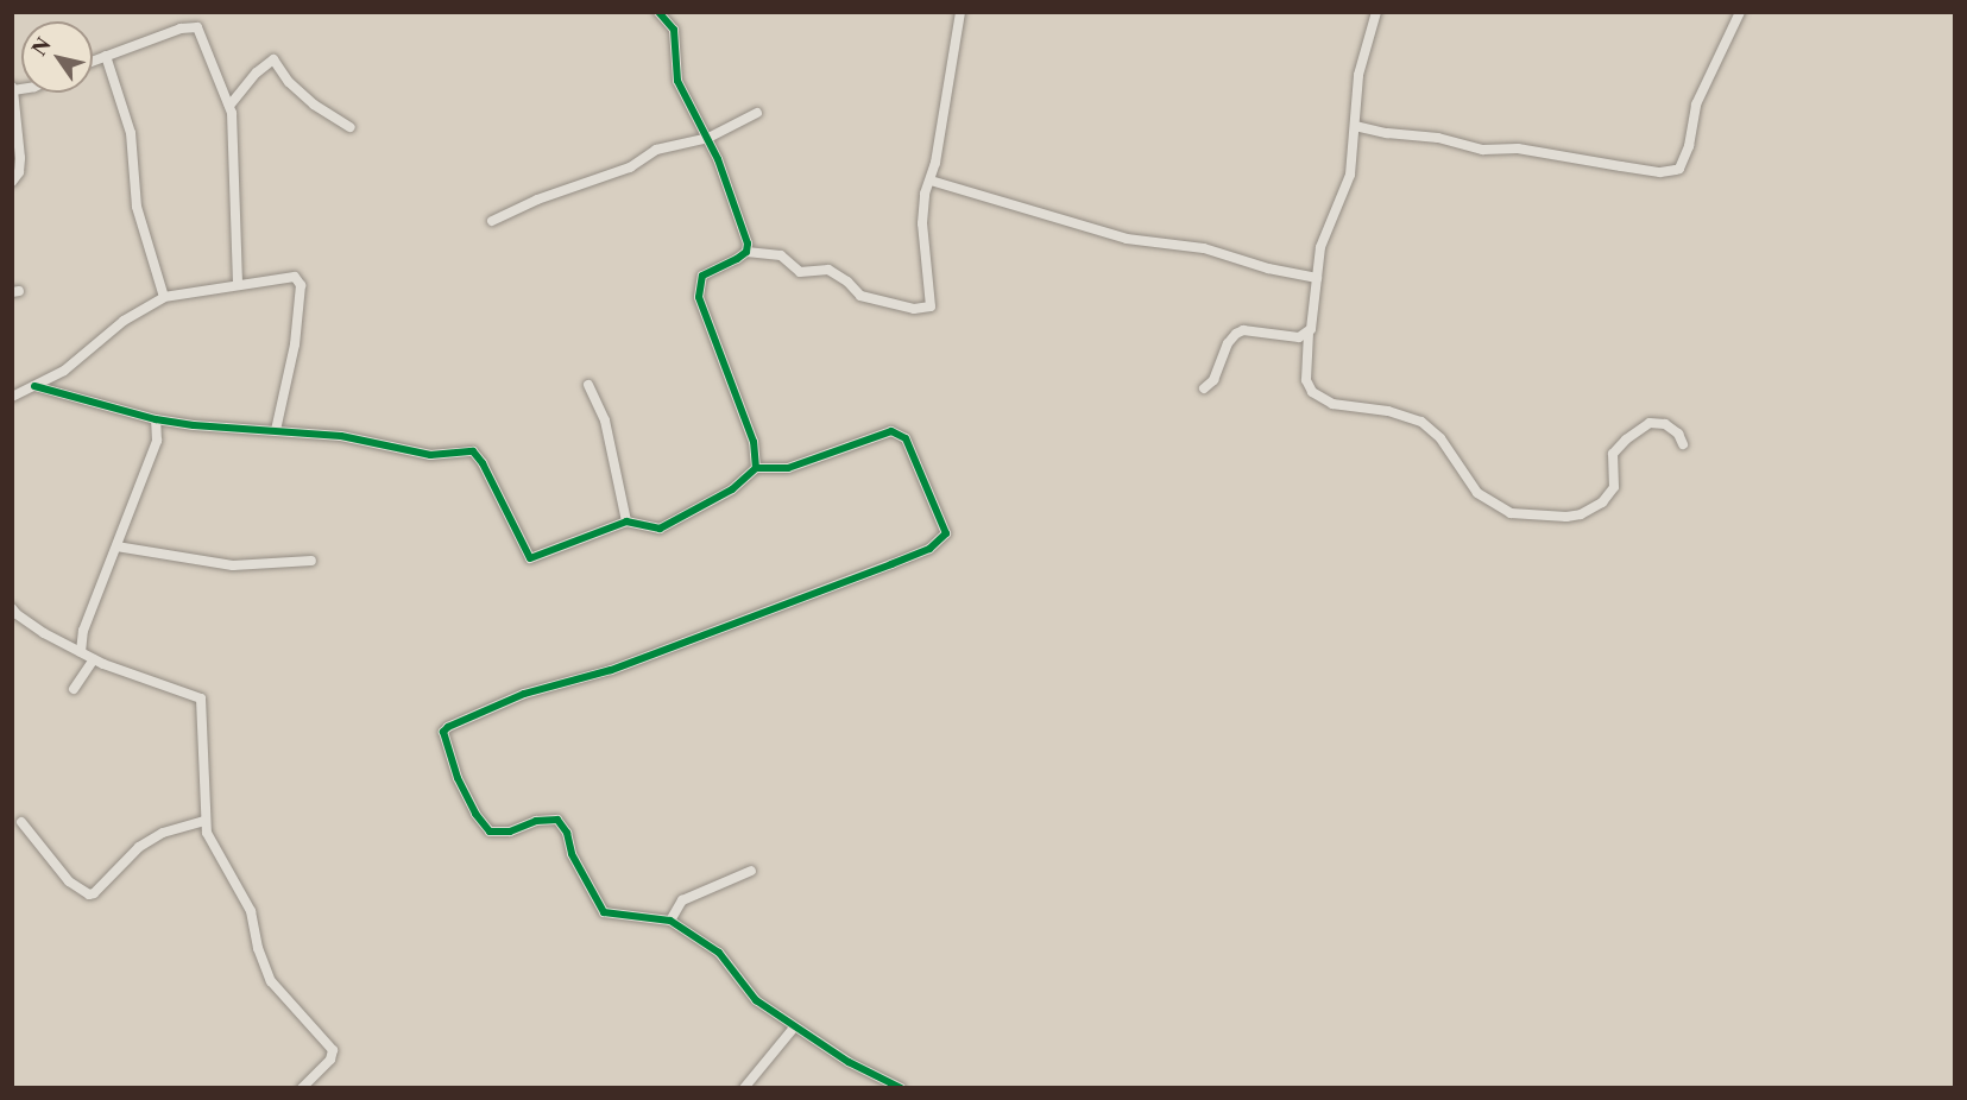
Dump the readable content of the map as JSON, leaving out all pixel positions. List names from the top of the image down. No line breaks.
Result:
{"north":"top left"}
